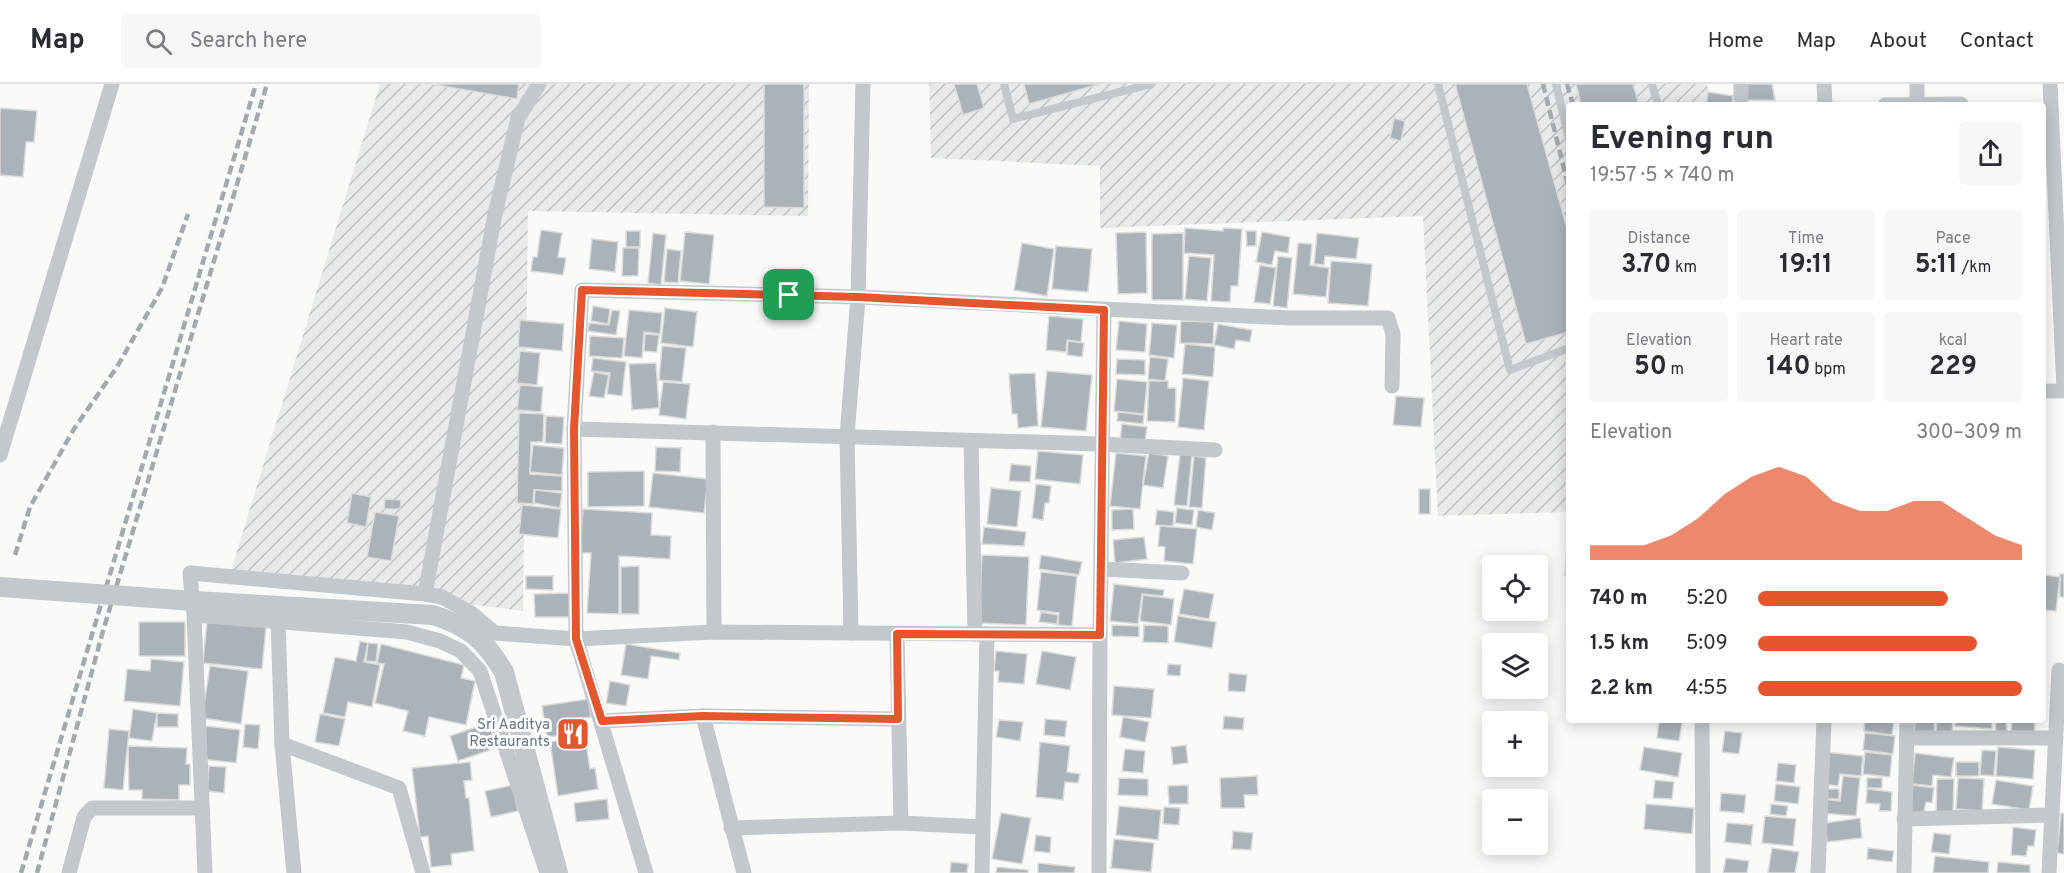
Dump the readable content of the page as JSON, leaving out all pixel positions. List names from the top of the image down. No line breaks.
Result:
{"places":{"restaurant":["Sri Aaditya Restaurants"]},"page":{"header":"Map","search":"Search here","nav":["Home","Map","About","Contact"],"heading":["Evening run","19:57 · 5 × 740 m"],"stats":[["Distance","3.70 km"],["Time","19:11"],["Pace","5:11 /km"],["Elevation","50 m"],["Heart rate","140 bpm"],["kcal","229"]],"chart":["Elevation","300–309 m"],"map_buttons":["+","−"],"list":[{"name":"740 m","note":"5:20"},{"name":"1.5 km","note":"5:09"},{"name":"2.2 km","note":"4:55"}]}}
